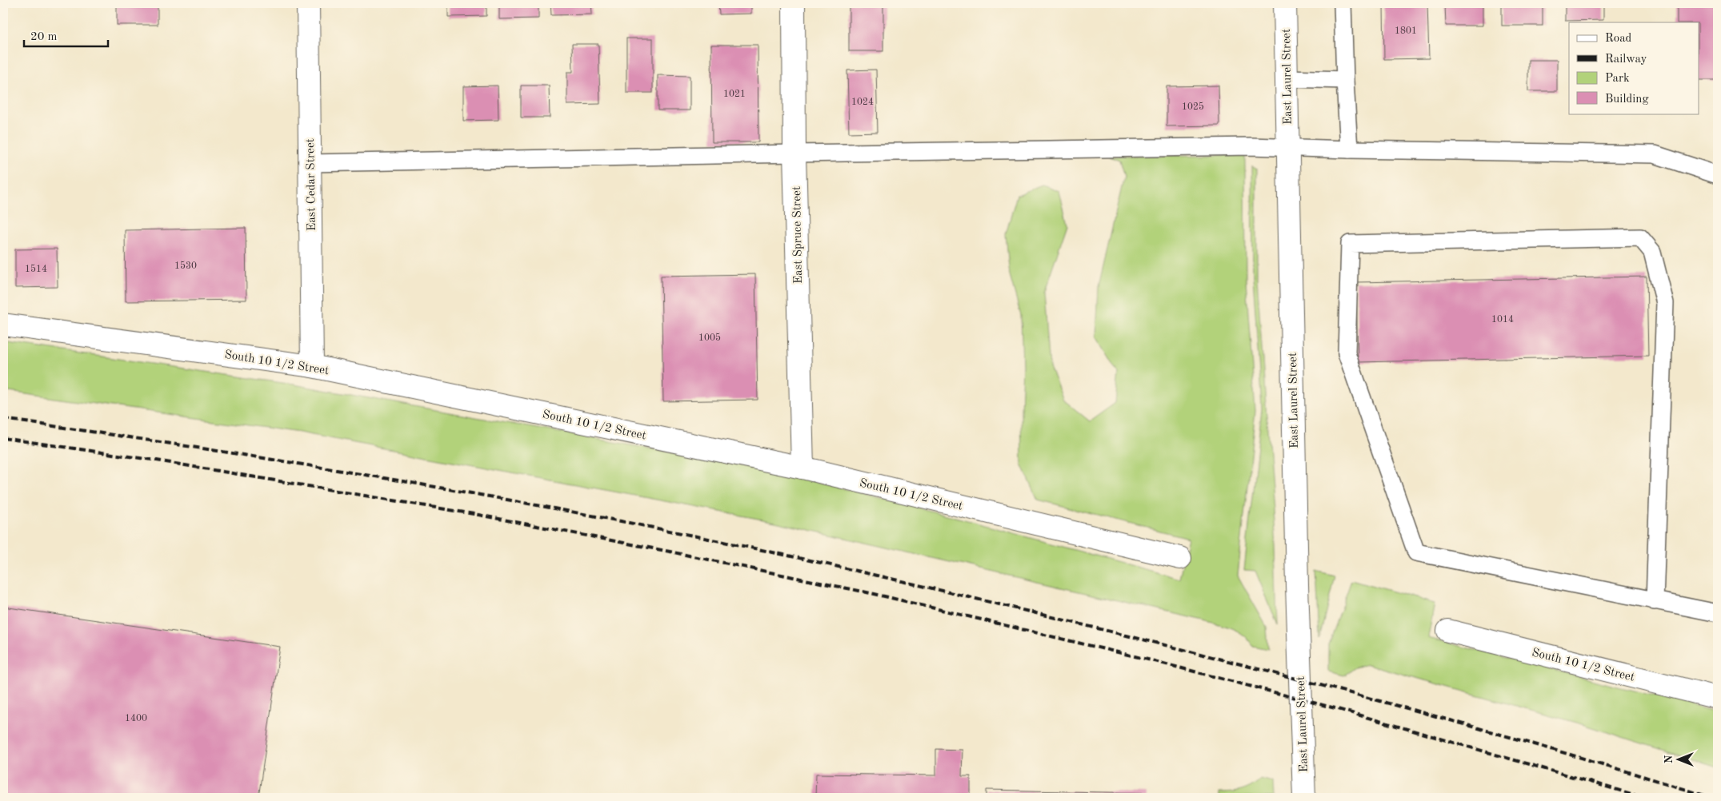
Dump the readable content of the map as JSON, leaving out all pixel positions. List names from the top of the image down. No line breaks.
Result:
{"streets":{"street":["East Laurel Street","East Cedar Street","East Spruce Street","South 10 1/2 Street"]},"crossings":[["East Cedar Street","South 10 1/2 Street"],["East Spruce Street","South 10 1/2 Street"]],"house_numbers":["1801","1021","1024","1025","1530","1514","1014","1005","1400"],"legend":["Road","Railway","Park","Building"],"scale_bar":"20 m","north":"left"}
